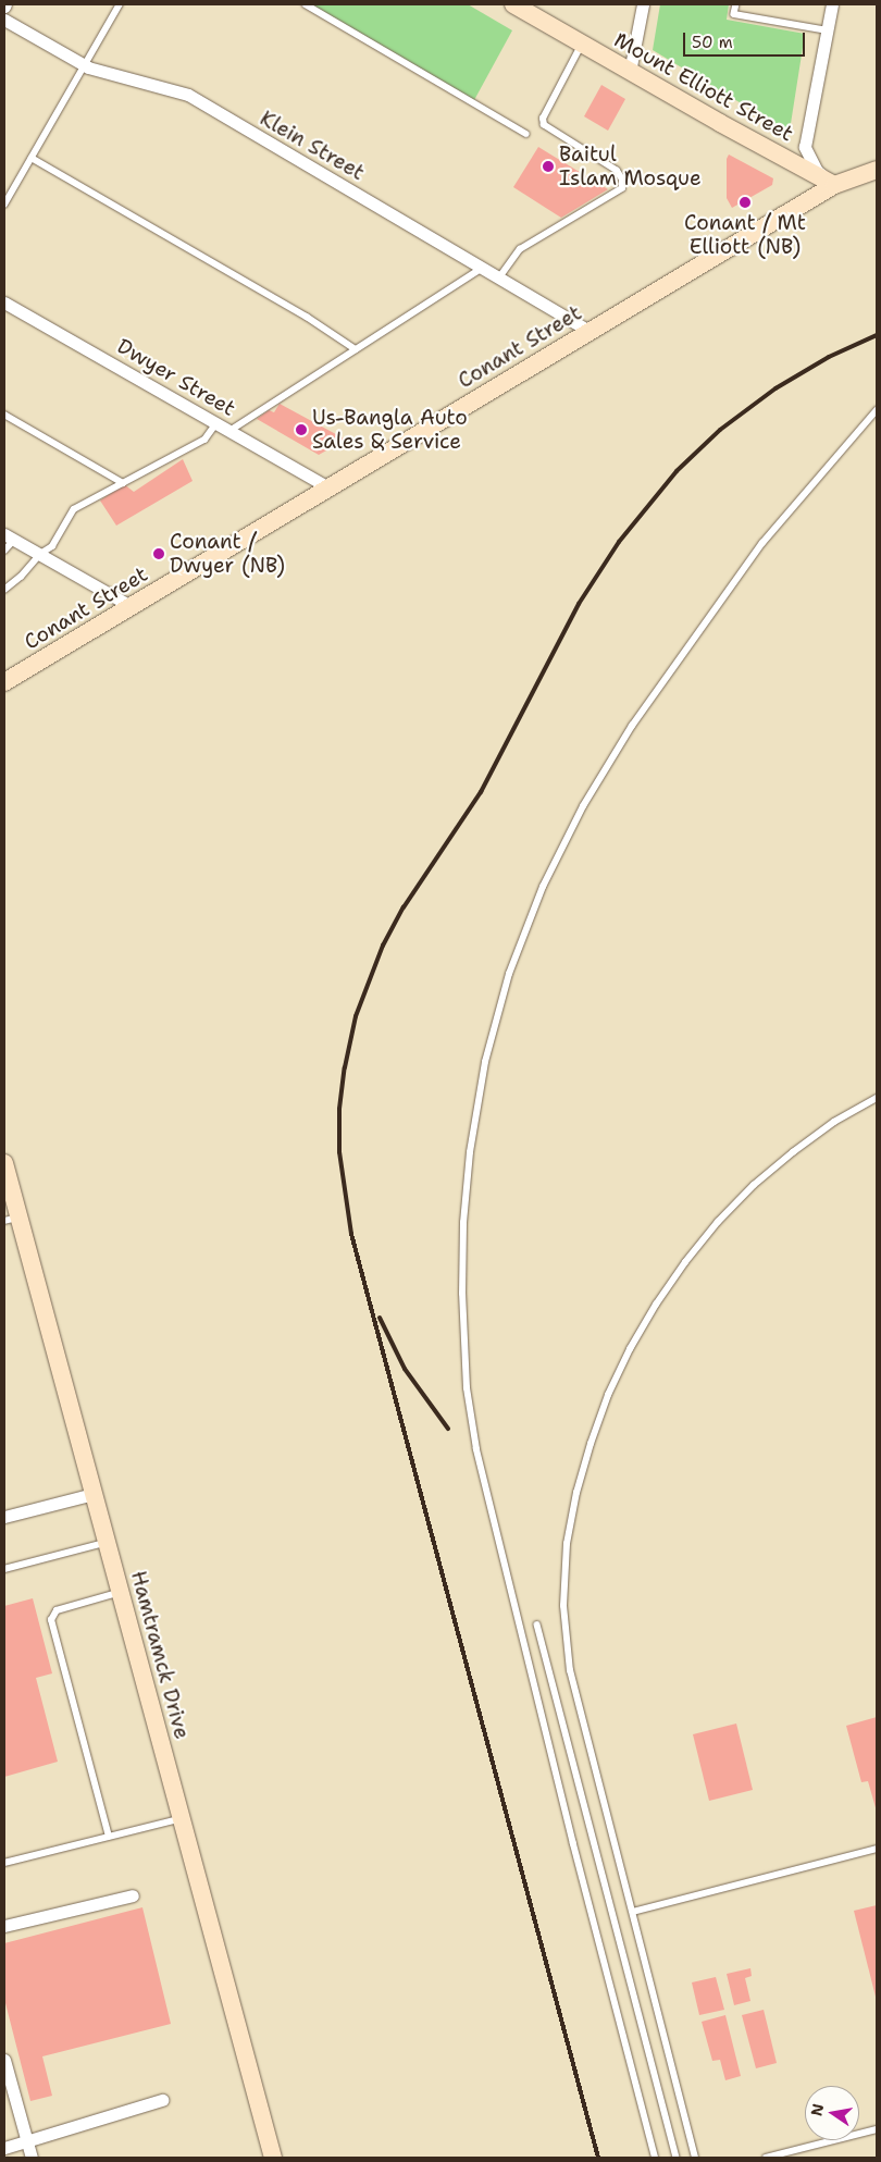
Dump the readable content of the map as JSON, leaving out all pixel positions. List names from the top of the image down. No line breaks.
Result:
{"streets":{"main road":["Mount Elliott Street","Conant Street","Hamtramck Drive"],"street":["Klein Street","Dwyer Street"]},"crossings":[["Mount Elliott Street","Conant Street"],["Klein Street","Conant Street"],["Conant Street","Dwyer Street"]],"places":["Baitul Islam Mosque","Conant / Mt Elliott (NB)","Us-Bangla Auto Sales & Service","Conant / Dwyer (NB)"],"scale_bar":"50 m","north":"left"}
